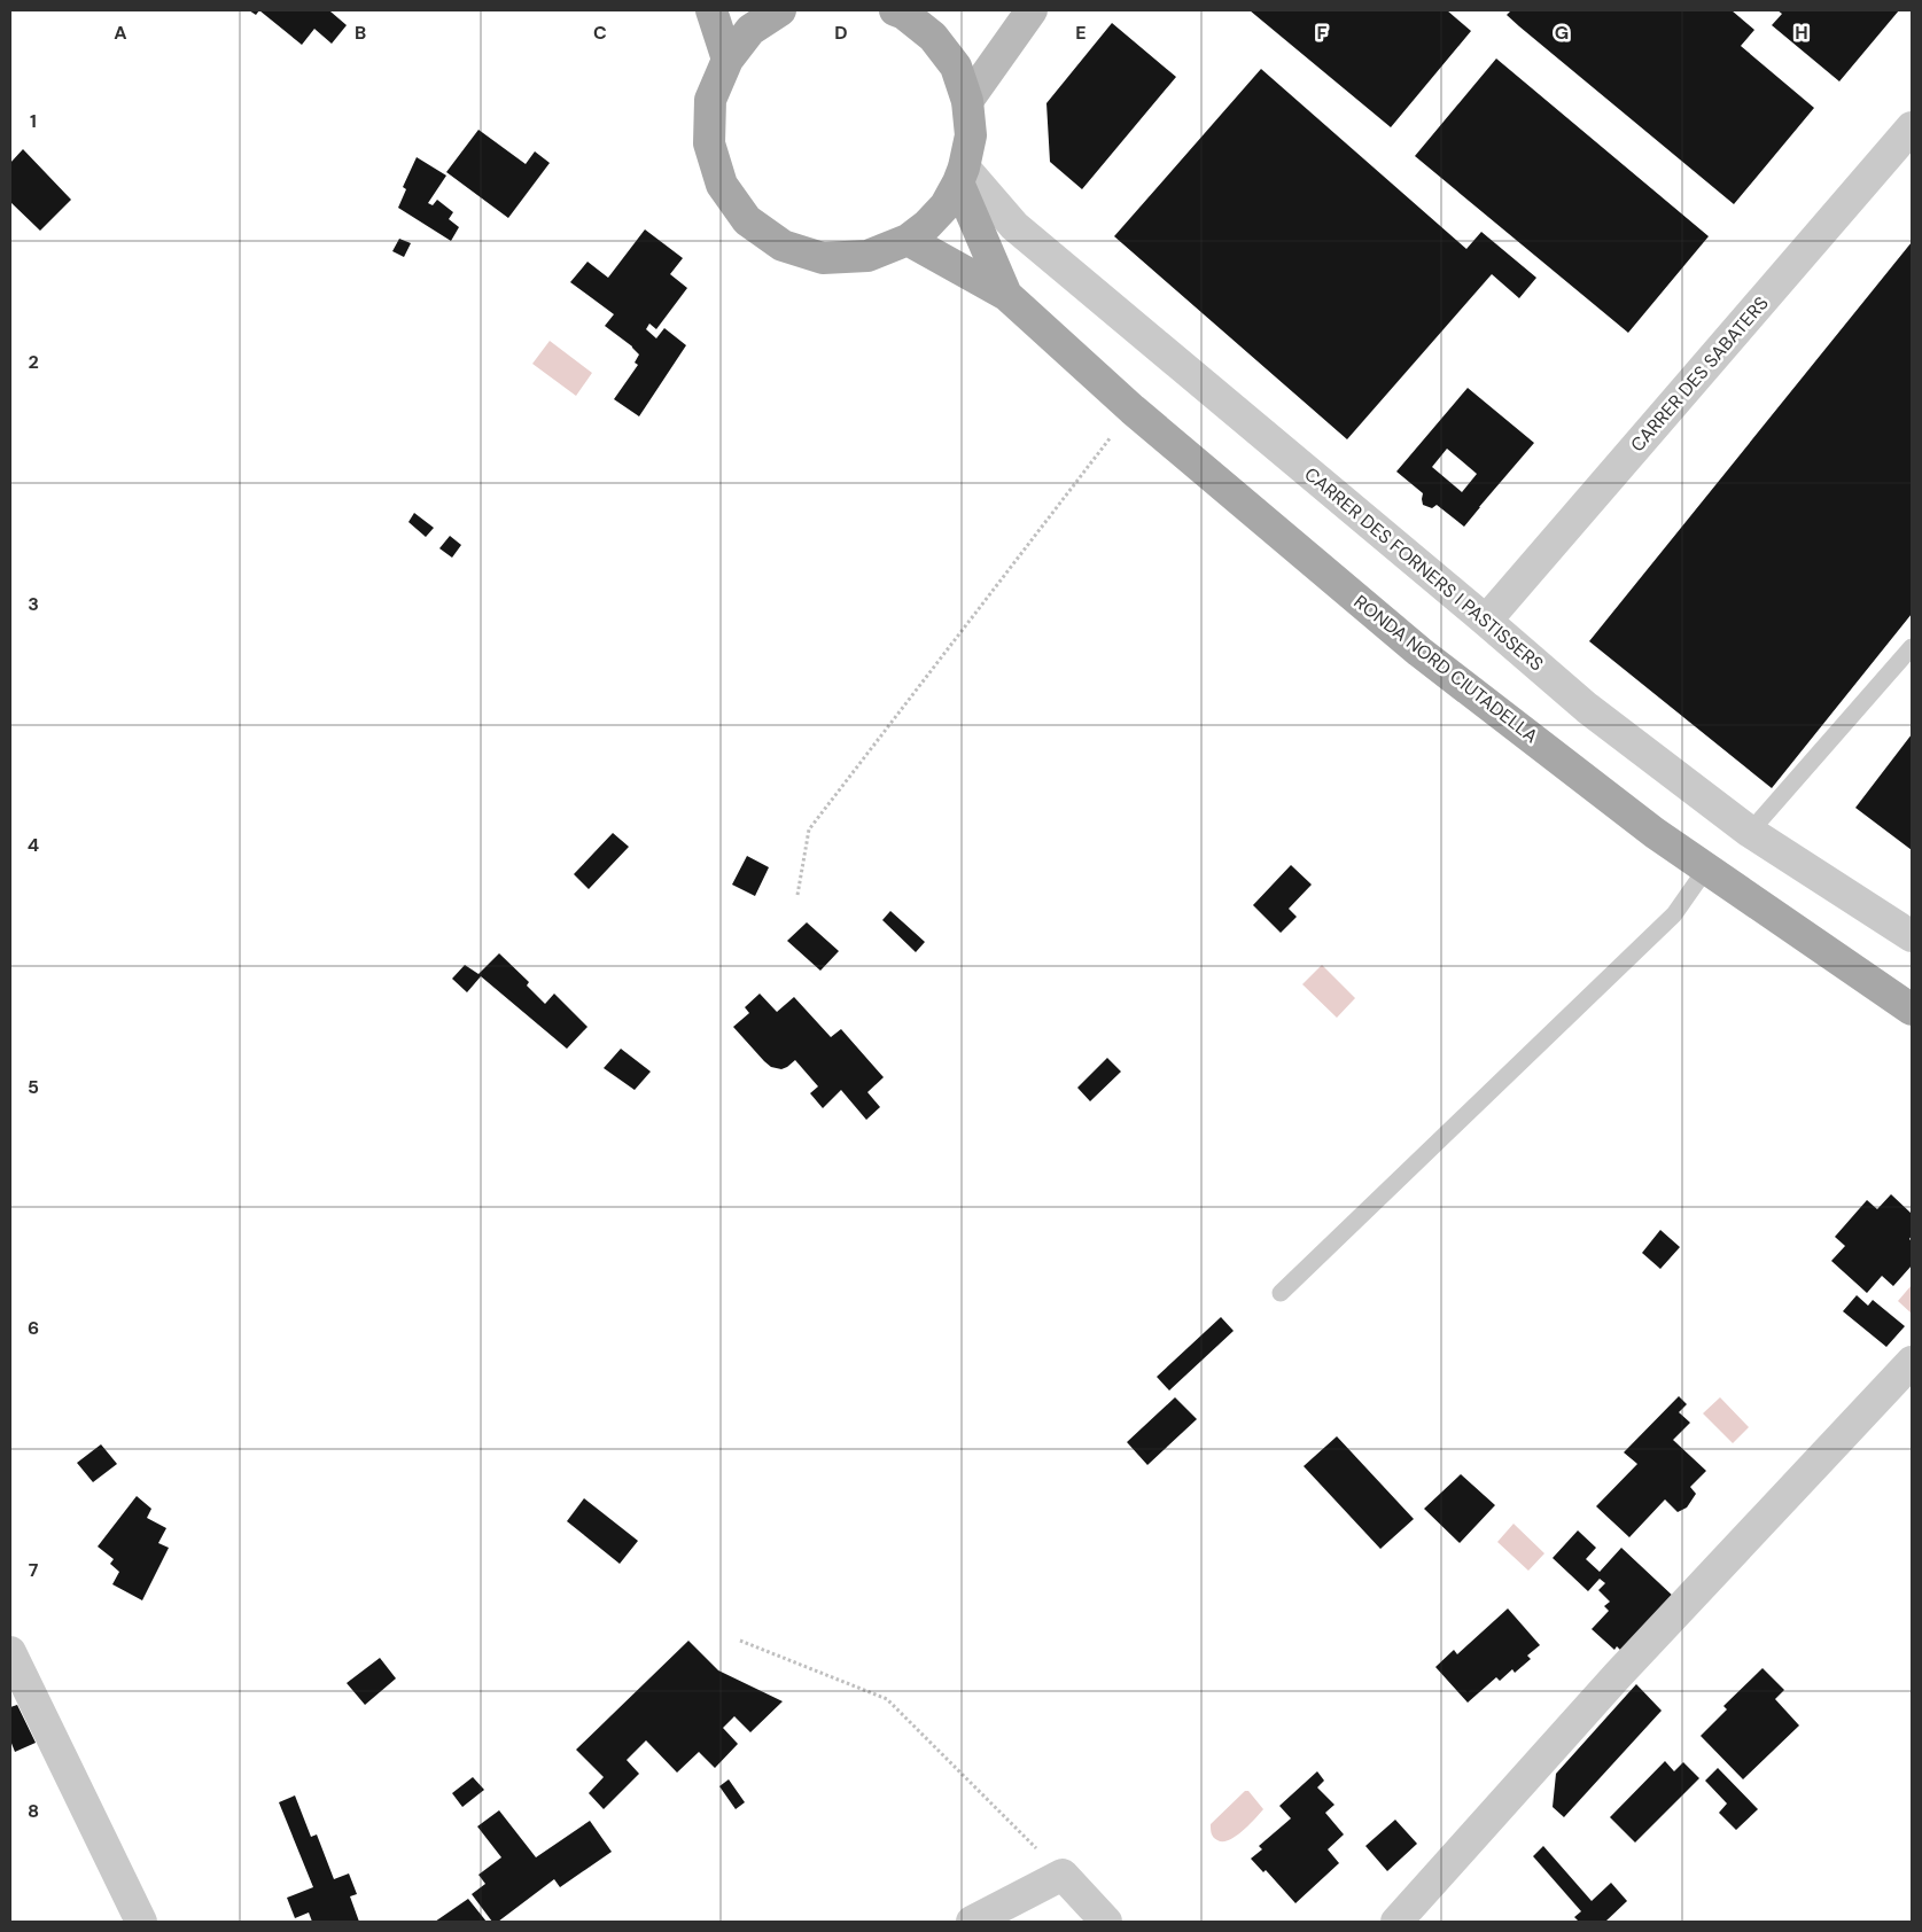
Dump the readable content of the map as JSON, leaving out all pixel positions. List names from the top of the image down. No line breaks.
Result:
{"streets":{"main road":["RONDA NORD CIUTADELLA"],"street":["CARRER DES SABATERS","CARRER DES FORNERS I PASTISSERS"]},"crossings":[["CARRER DES SABATERS","CARRER DES FORNERS I PASTISSERS"],["CARRER DES FORNERS I PASTISSERS","RONDA NORD CIUTADELLA"]],"grid":{"columns":["A","B","C","D","E","F","G","H"],"rows":["1","2","3","4","5","6","7","8"]}}
